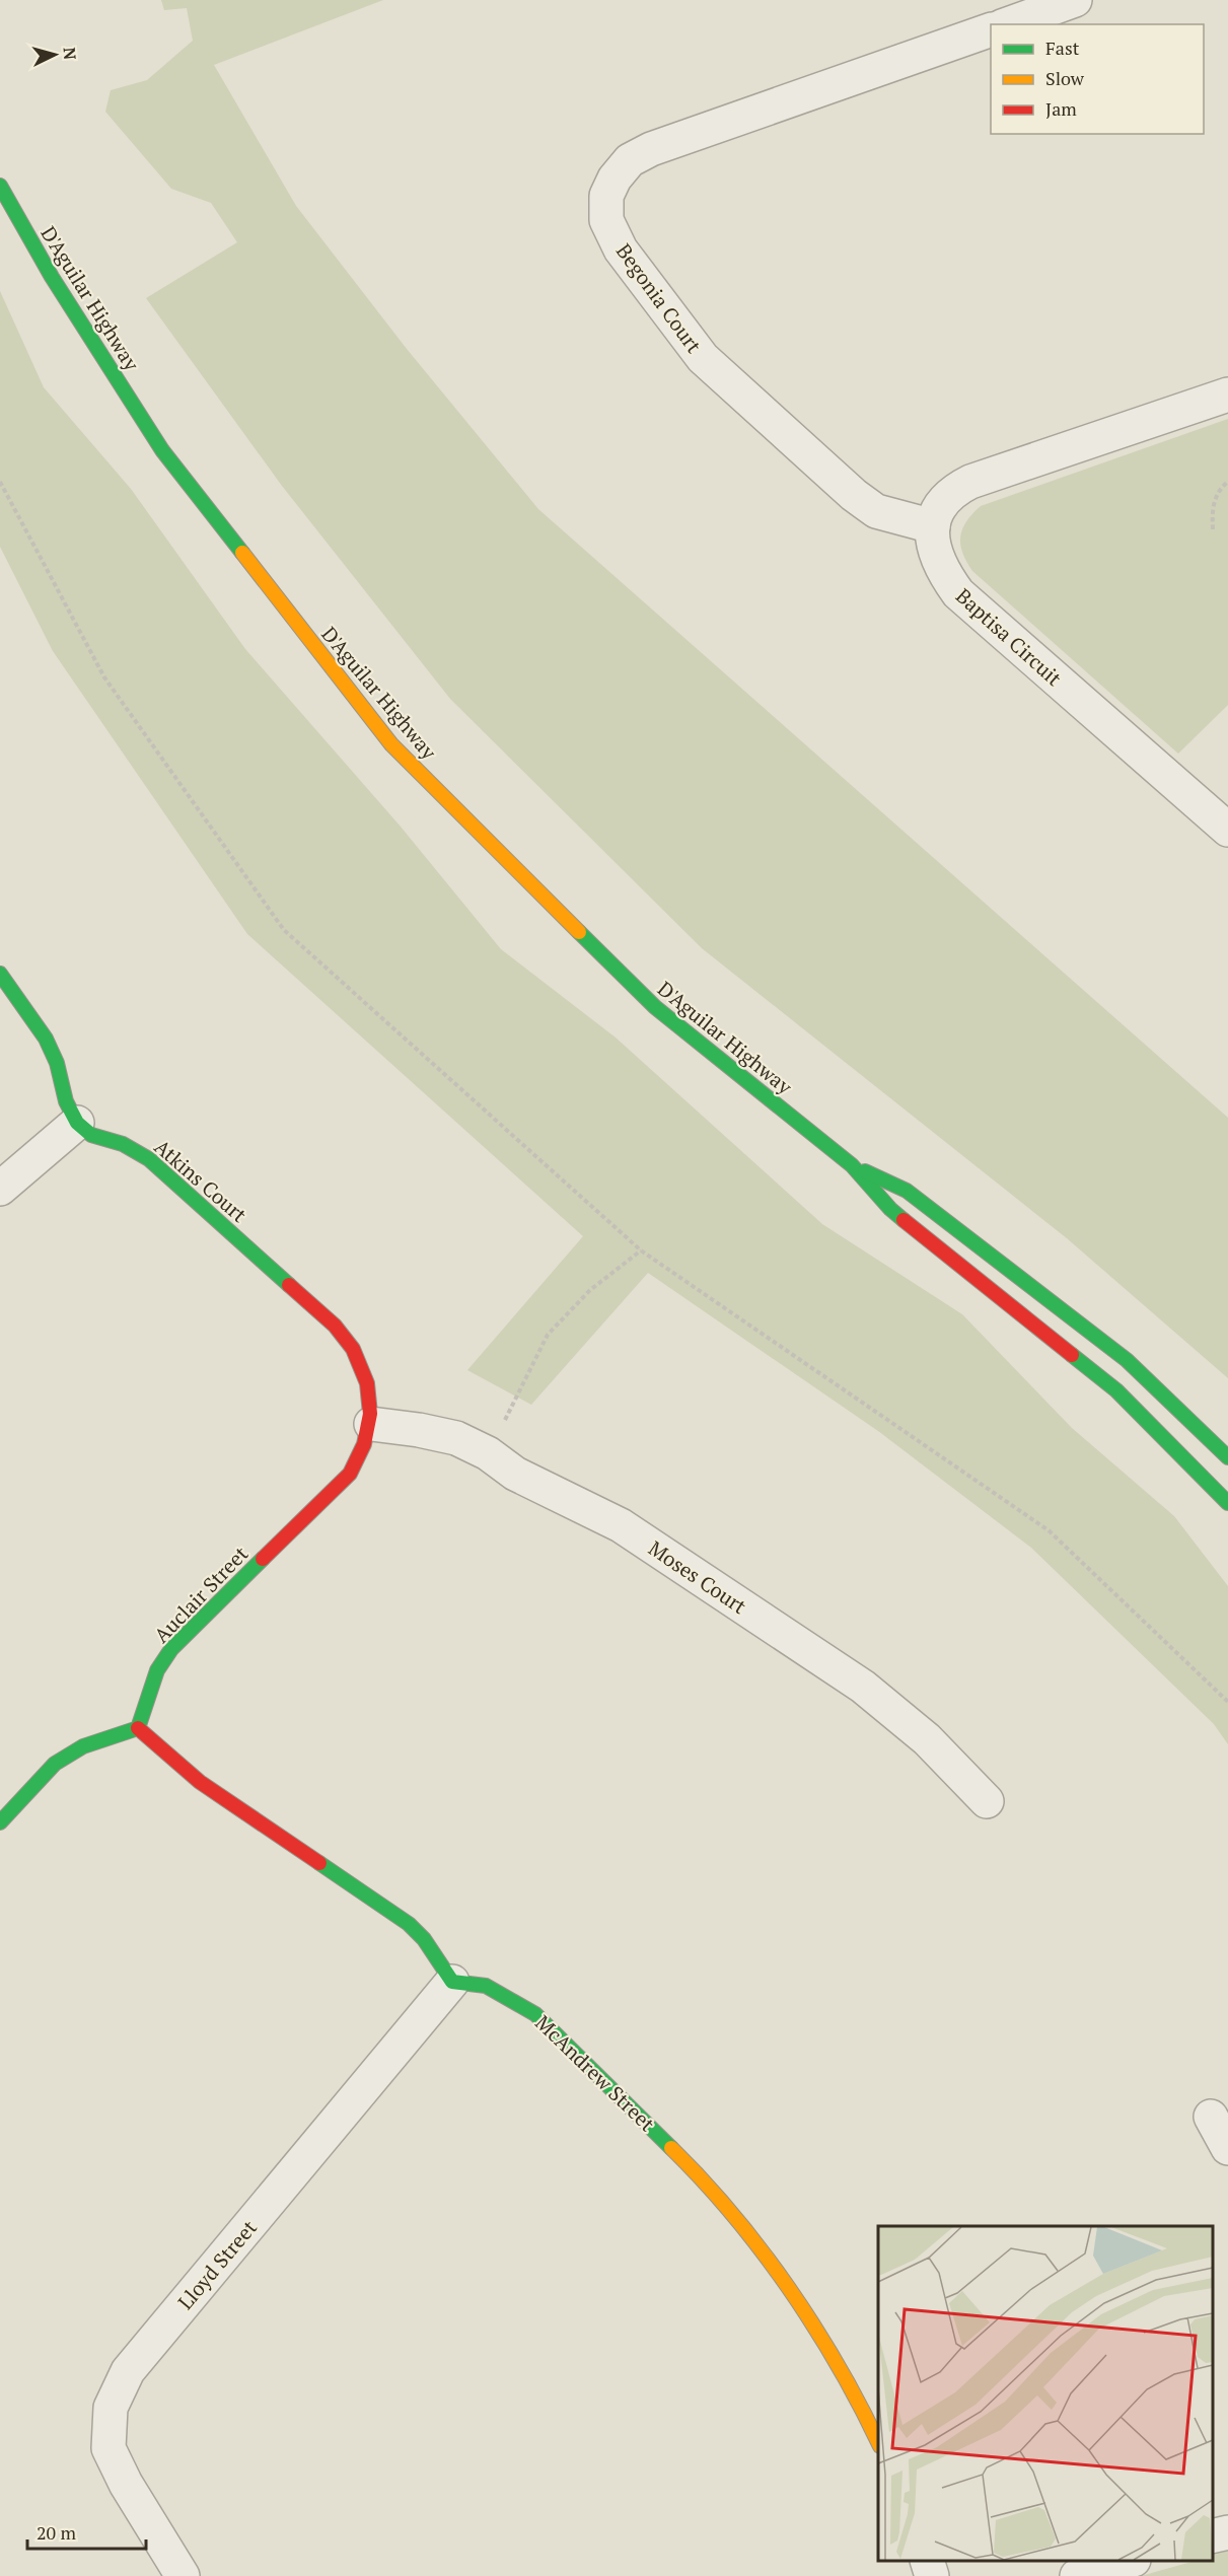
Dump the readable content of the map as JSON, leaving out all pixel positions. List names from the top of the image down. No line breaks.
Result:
{"streets":{"main road":["D'Aguilar Highway","Atkins Court","Auclair Street","McAndrew Street"],"street":["Begonia Court","Baptisa Circuit","Moses Court","Lloyd Street"]},"crossings":[["Begonia Court","Baptisa Circuit"],["Atkins Court","Moses Court"],["Atkins Court","Auclair Street"],["Moses Court","Auclair Street"],["McAndrew Street","Lloyd Street"]],"legend":["Fast","Slow","Jam"],"scale_bar":"20 m","north":"right"}
